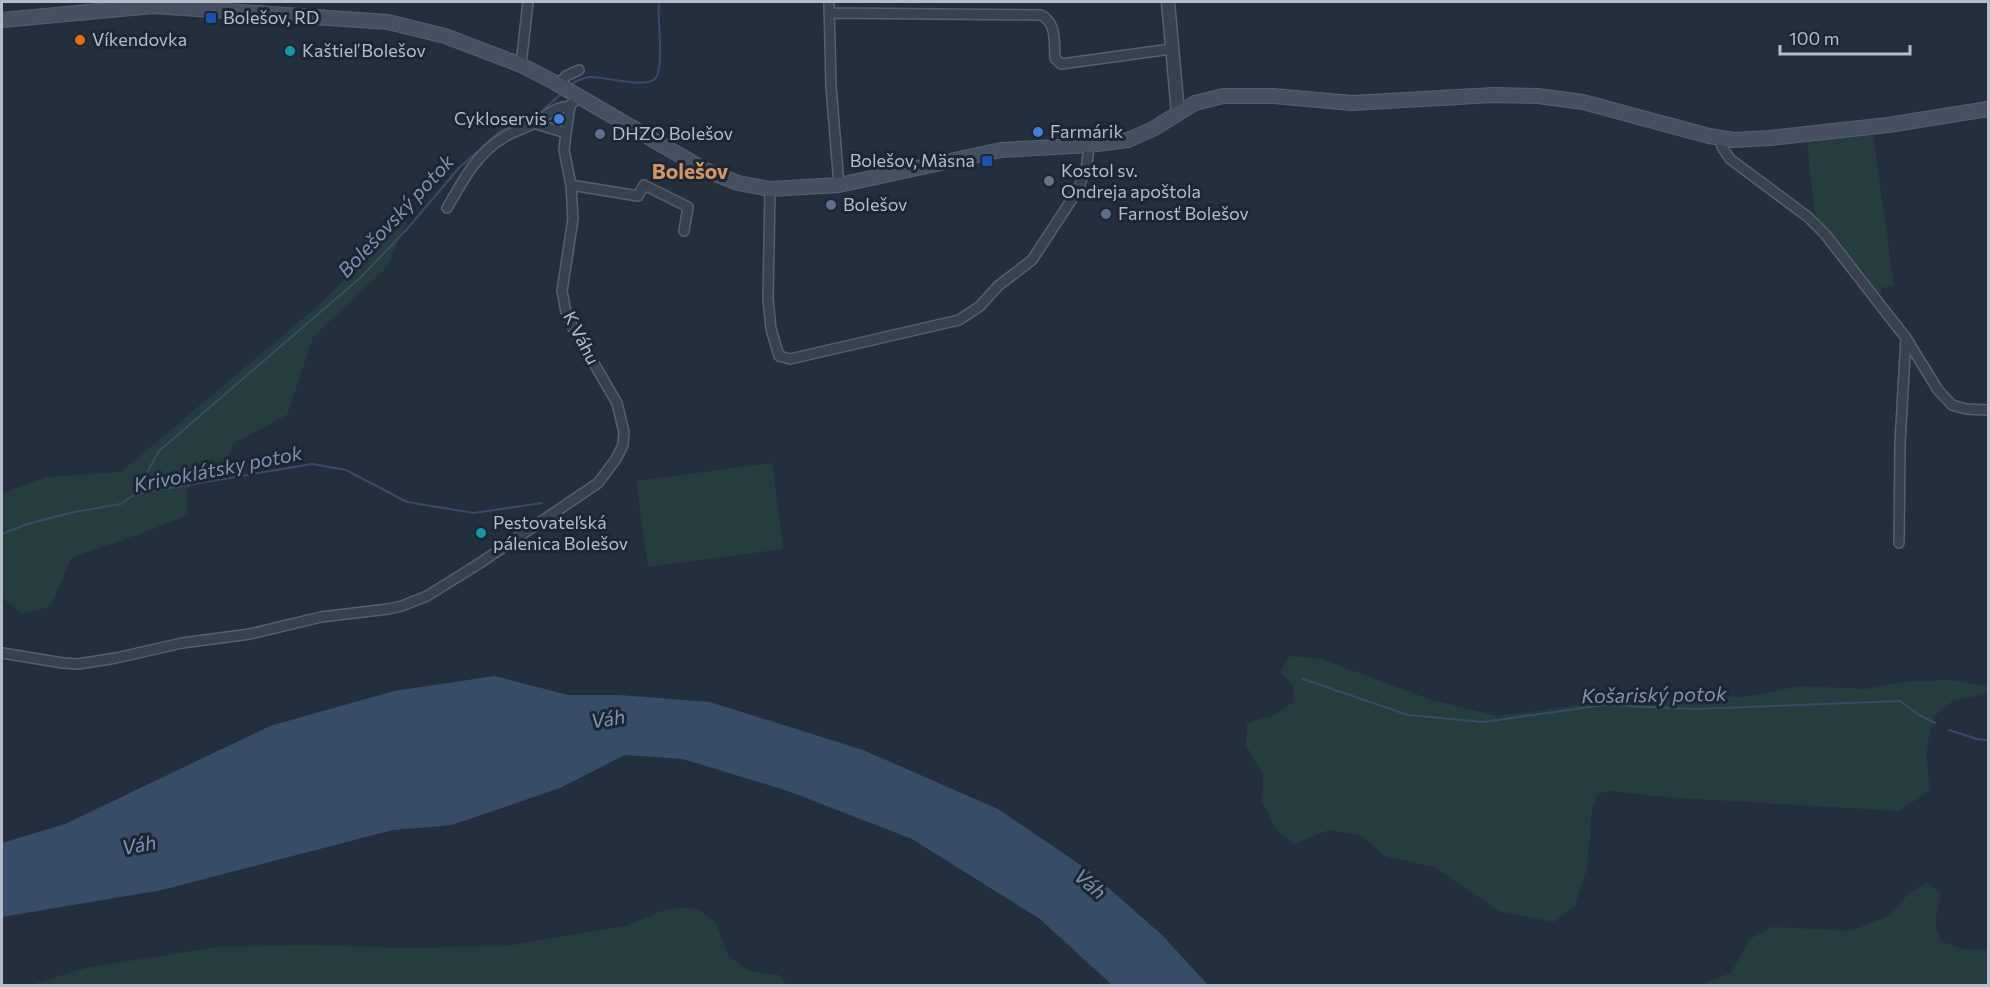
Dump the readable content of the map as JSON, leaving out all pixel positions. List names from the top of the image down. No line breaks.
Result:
{"streets":{"street":["K Váhu"]},"districts":["Bolešov"],"water":["Bolešovský potok","Krivoklátsky potok","Košariský potok","Váh"],"places":{"transit":["Bolešov, RD","Bolešov, Mäsna"],"other":["Víkendovka","Kaštieľ Bolešov","Cykloservis","Farmárik","DHZO Bolešov","Kostol sv. Ondreja apoštola","Bolešov","Farnosť Bolešov","Pestovateľská pálenica Bolešov"]},"scale_bar":"100 m"}
